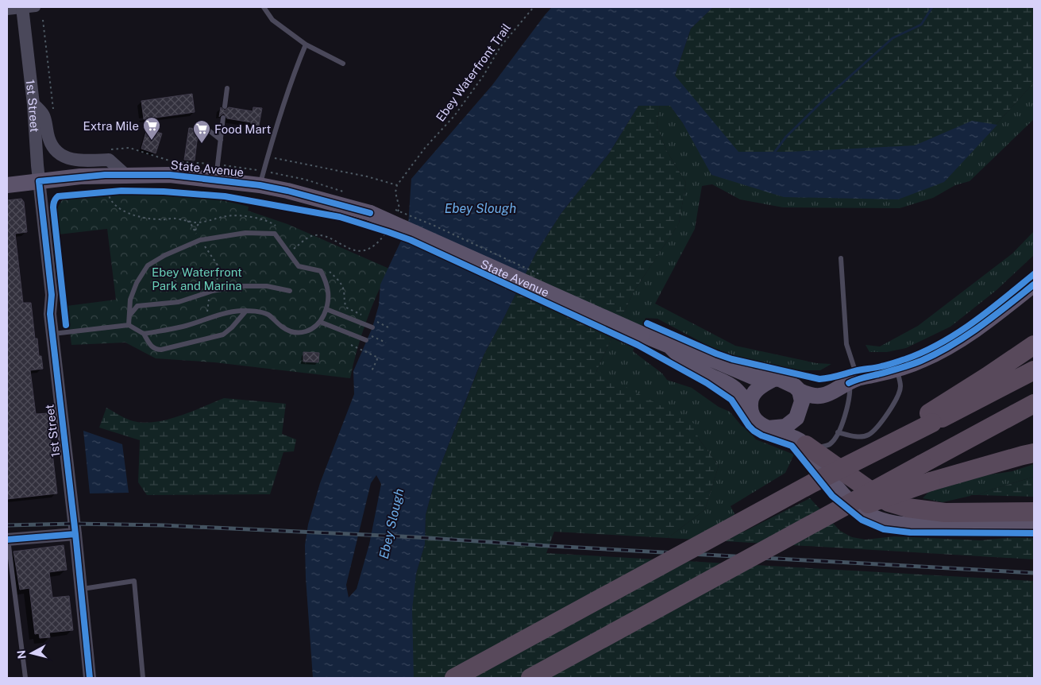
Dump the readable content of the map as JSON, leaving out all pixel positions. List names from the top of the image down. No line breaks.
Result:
{"streets":{"main road":["State Avenue"],"street":["1st Street"],"path":["Ebey Waterfront Trail"]},"crossings":[["1st Street","State Avenue"]],"water":["Ebey Slough"],"parks":["Ebey Waterfront Park and Marina"],"places":{"supermarket":["Extra Mile","Food Mart"]},"north":"left"}
